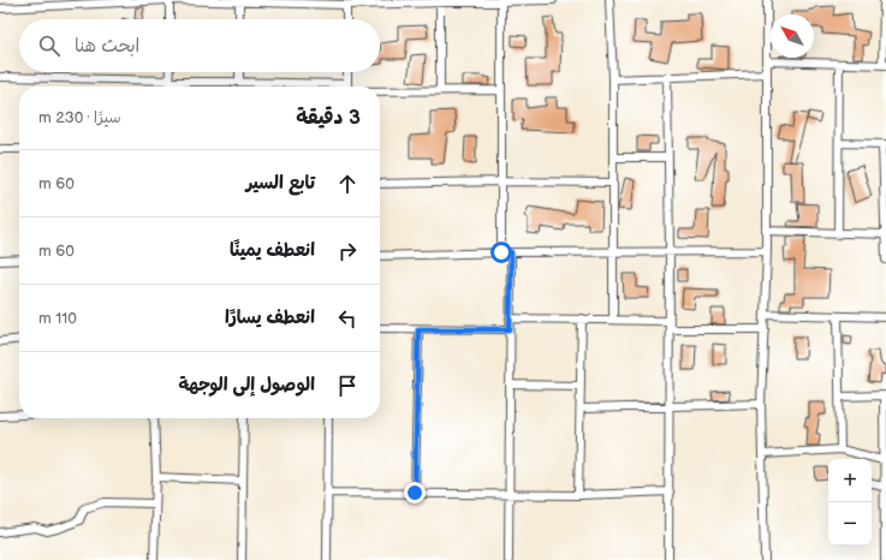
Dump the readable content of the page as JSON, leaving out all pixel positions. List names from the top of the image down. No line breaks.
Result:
{"north":"top left","page":{"search":"ابحث هنا","heading":["3 دقيقة","سيرًا · 230 m"],"list":[["تابع السير","60 m"],["انعطف يمينًا","60 m"],["انعطف يسارًا","110 m"],"الوصول إلى الوجهة"],"map_buttons":["+","−"]}}
